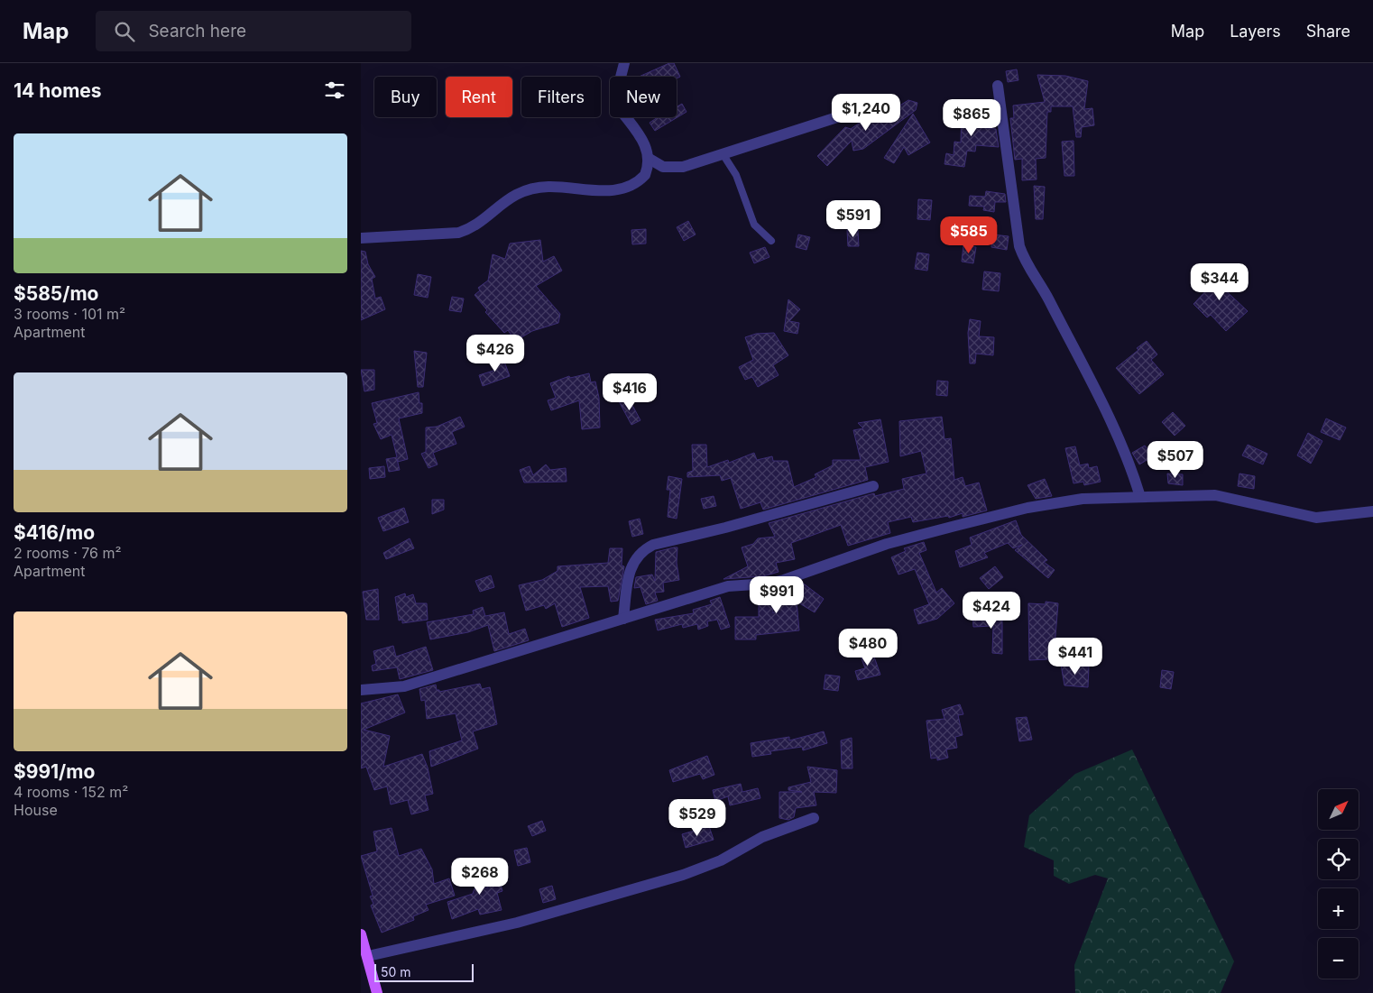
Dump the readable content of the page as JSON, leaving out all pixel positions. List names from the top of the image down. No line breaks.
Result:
{"scale_bar":"50 m","north":"top right","page":{"header":"Map","search":"Search here","nav":["Map","Layers","Share"],"heading":"14 homes","chip":["Buy","Rent","Filters","New"],"price":["$1,240","$865","$591","$585","$344","$426","$416","$507","$991","$424","$480","$441","$529","$268"],"list":[{"name":"$585/mo","note":"3 rooms · 101 m² · Apartment"},{"name":"$416/mo","note":"2 rooms · 76 m² · Apartment"},{"name":"$991/mo","note":"4 rooms · 152 m² · House"}],"map_buttons":["+","−"],"scale":"50 m"}}
